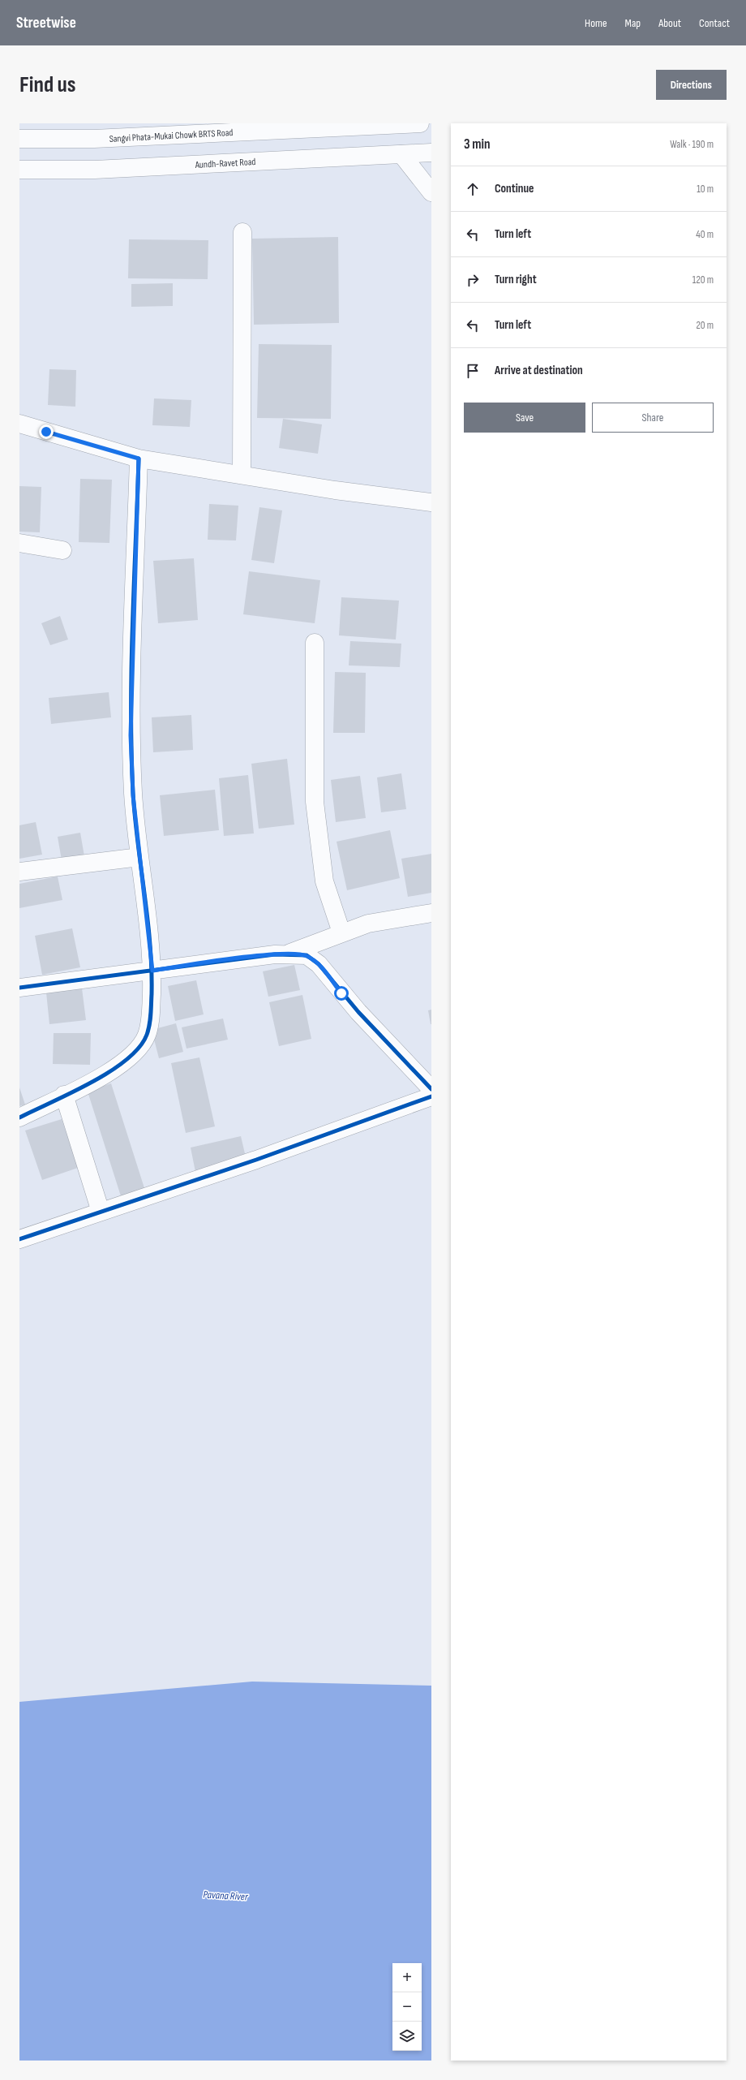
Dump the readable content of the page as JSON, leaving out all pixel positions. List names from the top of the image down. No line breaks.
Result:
{"streets":{"street":["Sangvi Phata-Mukai Chowk BRTS Road","Aundh-Ravet Road"]},"water":["Pavana River"],"page":{"header":"Streetwise","nav":["Home","Map","About","Contact"],"buttons":["Directions",["Save","Share"]],"title":"Find us","heading":["3 min","Walk · 190 m"],"list":[["Continue","10 m"],["Turn left","40 m"],["Turn right","120 m"],["Turn left","20 m"],"Arrive at destination"],"map_buttons":["+","−"]}}
